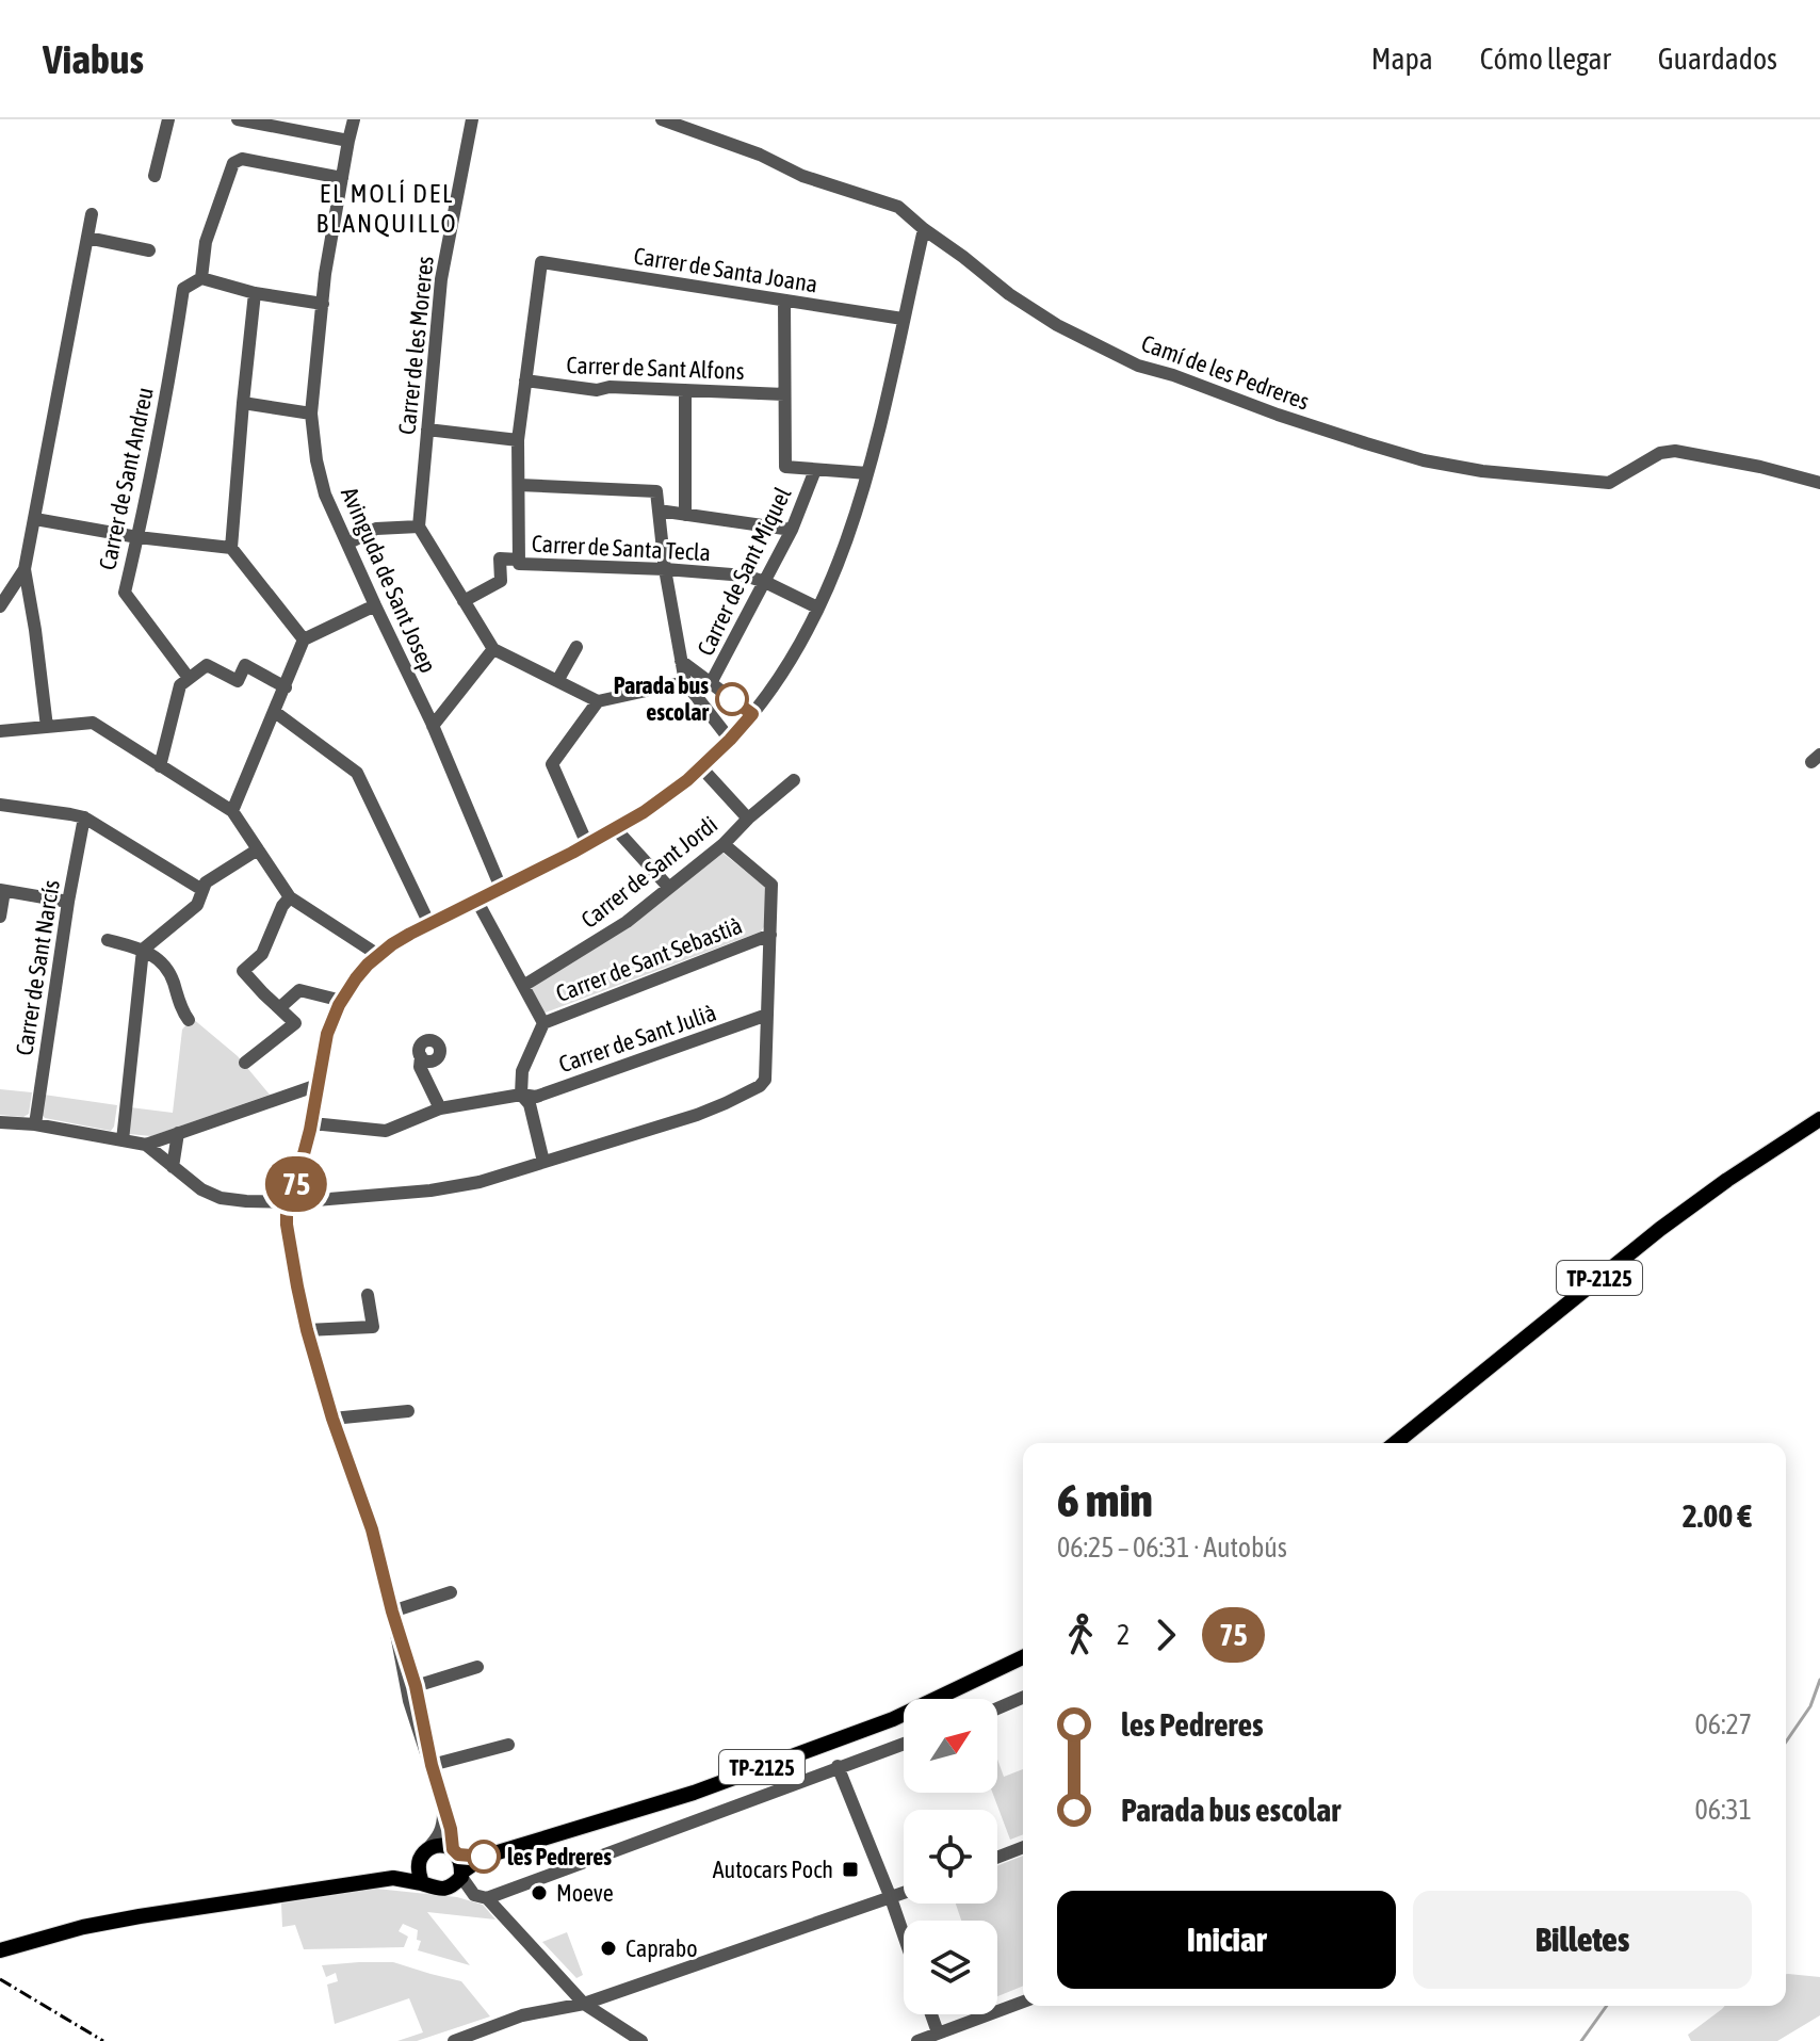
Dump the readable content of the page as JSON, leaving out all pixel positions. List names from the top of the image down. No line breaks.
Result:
{"streets":{"main road":["TP-2125"],"street":["Carrer de Santa Joana","Carrer de les Moreres","Carrer de Sant Alfons","Camí de les Pedreres","Carrer de Sant Andreu","Carrer de Santa Tecla","Carrer de Sant Miquel","Avinguda de Sant Josep","Carrer de Sant Jordi","Carrer de Sant Sebastià","Carrer de Sant Narcís","Carrer de Sant Julià"]},"crossings":[["Carrer de Santa Joana","Carrer de Sant Alfons"],["Carrer de Santa Joana","Carrer de Sant Miquel"],["Carrer de Sant Alfons","Carrer de Sant Miquel"],["Carrer de Santa Tecla","Carrer de Sant Miquel"]],"districts":["EL MOLÍ DEL BLANQUILLO"],"places":{"other":["Parada bus escolar","les Pedreres","Moeve","Caprabo"],"transit":["Autocars Poch"]},"lines":["bus line 75"],"north":"top right","page":{"header":"Viabus","nav":["Mapa","Cómo llegar","Guardados"],"on_map":"75","heading":["6 min","06:25 – 06:31 · Autobús","2.00 €"],"legs":["2","75"],"list":[{"name":"les Pedreres","value":"06:27"},{"name":"Parada bus escolar","value":"06:31"}],"buttons":["Iniciar","Billetes"]}}
